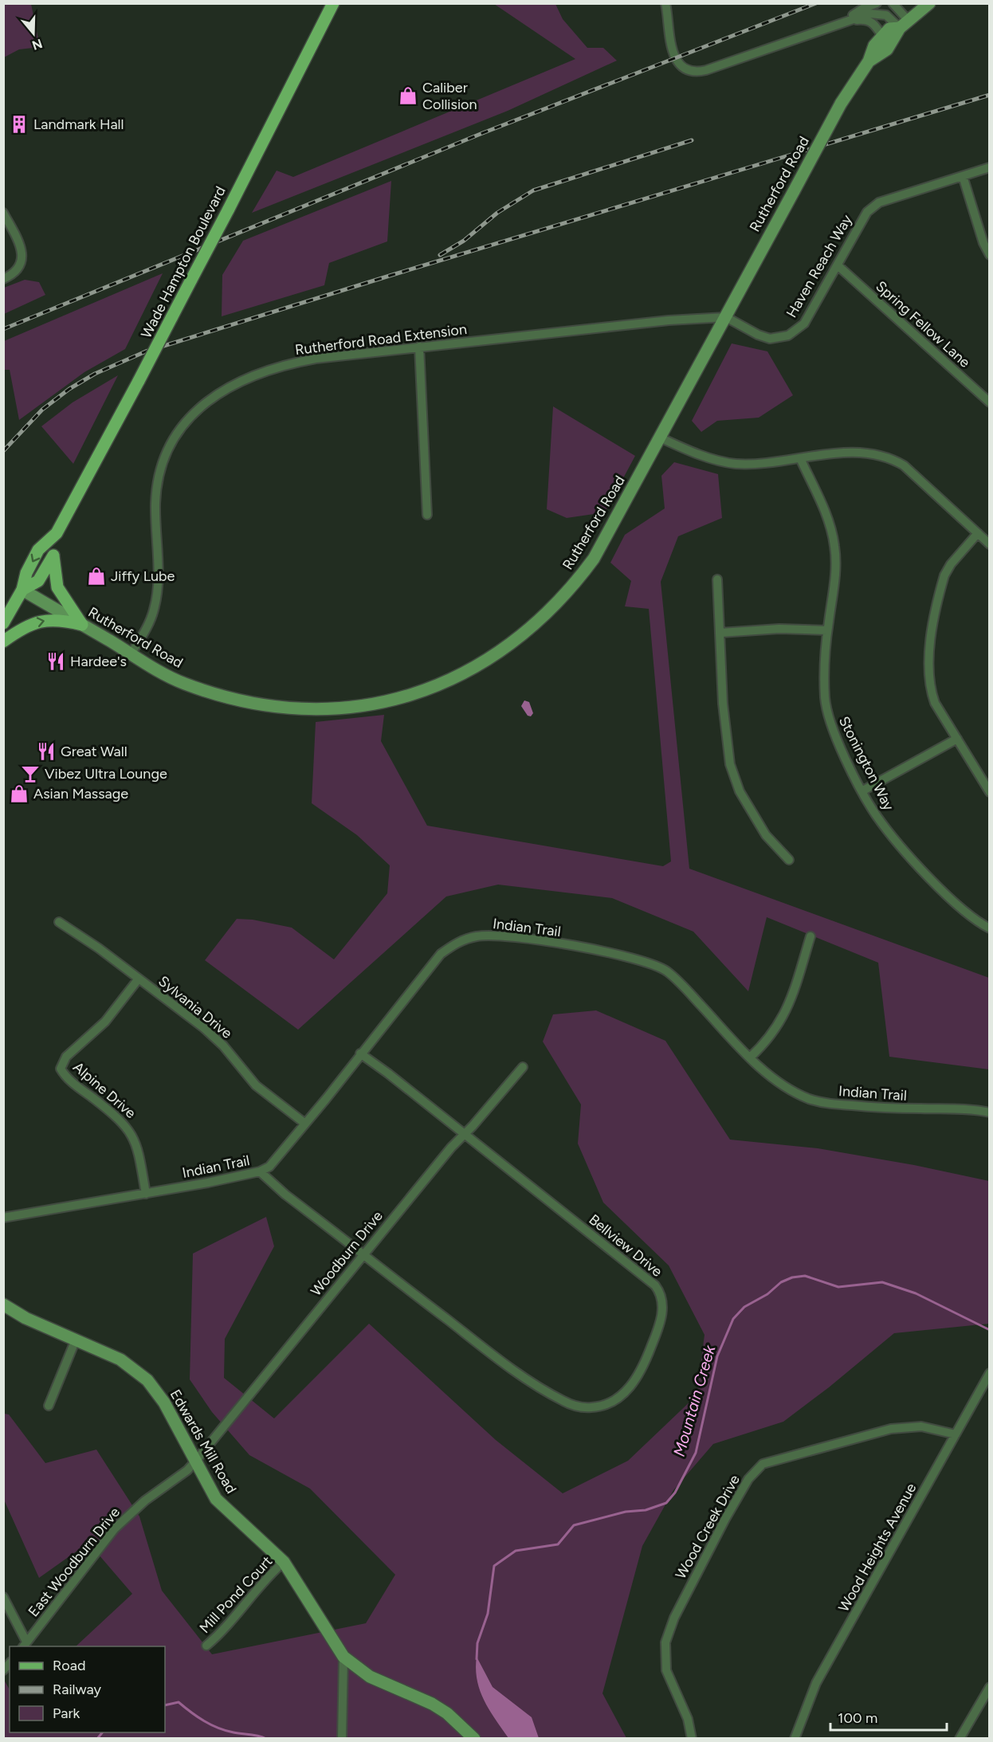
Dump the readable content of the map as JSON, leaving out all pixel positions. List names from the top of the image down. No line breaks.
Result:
{"streets":{"main road":["Wade Hampton Boulevard"],"street":["Rutherford Road","Haven Reach Way","Spring Fellow Lane","Rutherford Road Extension","Stonington Way","Indian Trail","Sylvania Drive","Alpine Drive","Bellview Drive","Woodburn Drive","Edwards Mill Road","Wood Creek Drive","Wood Heights Avenue","East Woodburn Drive","Mill Pond Court"]},"crossings":[["Rutherford Road","Wade Hampton Boulevard"],["Rutherford Road","Haven Reach Way"],["Rutherford Road","Rutherford Road Extension"],["Haven Reach Way","Spring Fellow Lane"],["Haven Reach Way","Rutherford Road Extension"],["Indian Trail","Sylvania Drive"],["Indian Trail","Alpine Drive"],["Indian Trail","Bellview Drive"],["Sylvania Drive","Alpine Drive"],["Bellview Drive","Woodburn Drive"],["Woodburn Drive","Edwards Mill Road"],["Woodburn Drive","East Woodburn Drive"],["Edwards Mill Road","East Woodburn Drive"],["Edwards Mill Road","Mill Pond Court"],["Wood Creek Drive","Wood Heights Avenue"]],"water":["Mountain Creek"],"places":{"shop":["Caliber Collision","Jiffy Lube","Asian Massage"],"building":["Landmark Hall"],"restaurant":["Hardee's","Great Wall"],"bar":["Vibez Ultra Lounge"]},"legend":["Road","Railway","Park"],"scale_bar":"100 m","north":"bottom"}
